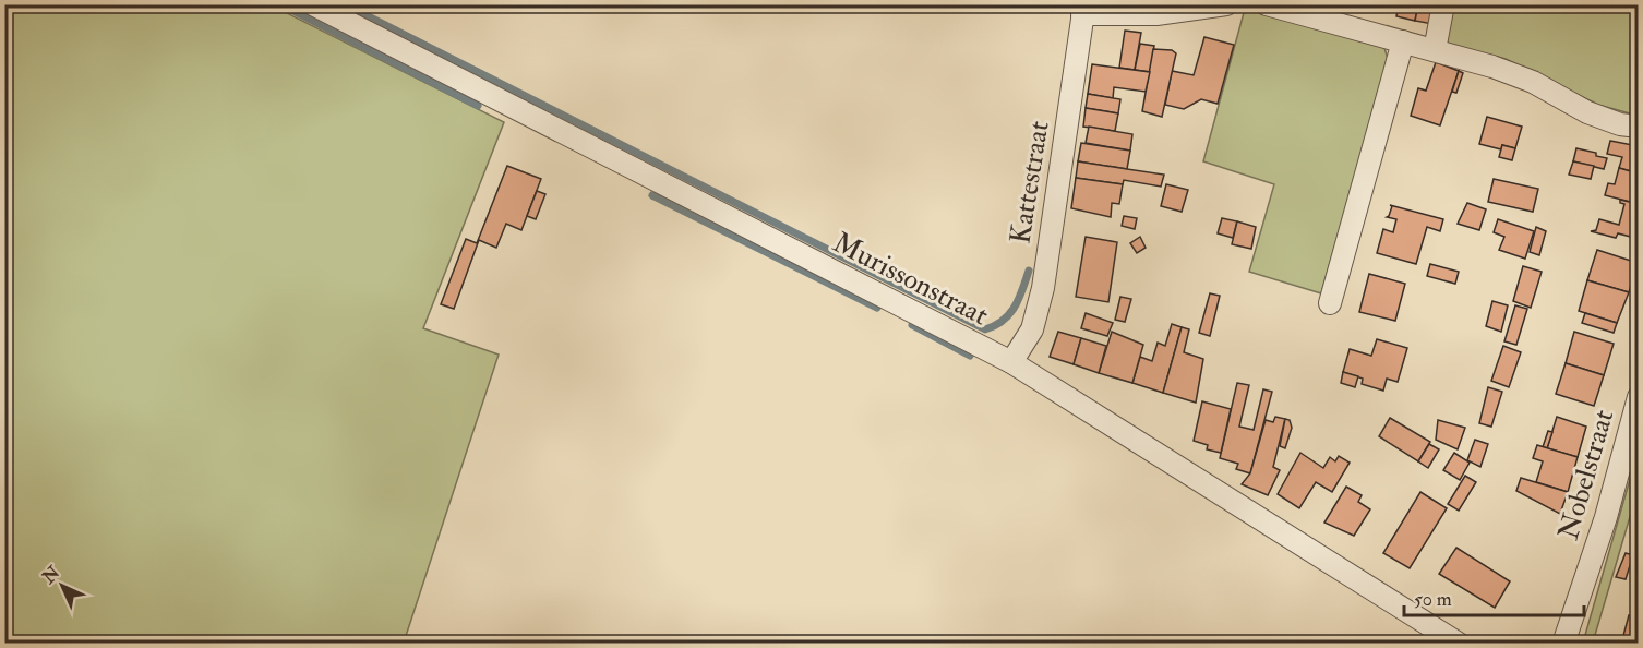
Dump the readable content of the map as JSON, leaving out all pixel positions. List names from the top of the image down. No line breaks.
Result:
{"streets":{"street":["Kattestraat","Murissonstraat","Nobelstraat"]},"crossings":[["Kattestraat","Murissonstraat"]],"scale_bar":"50 m","north":"top left"}
